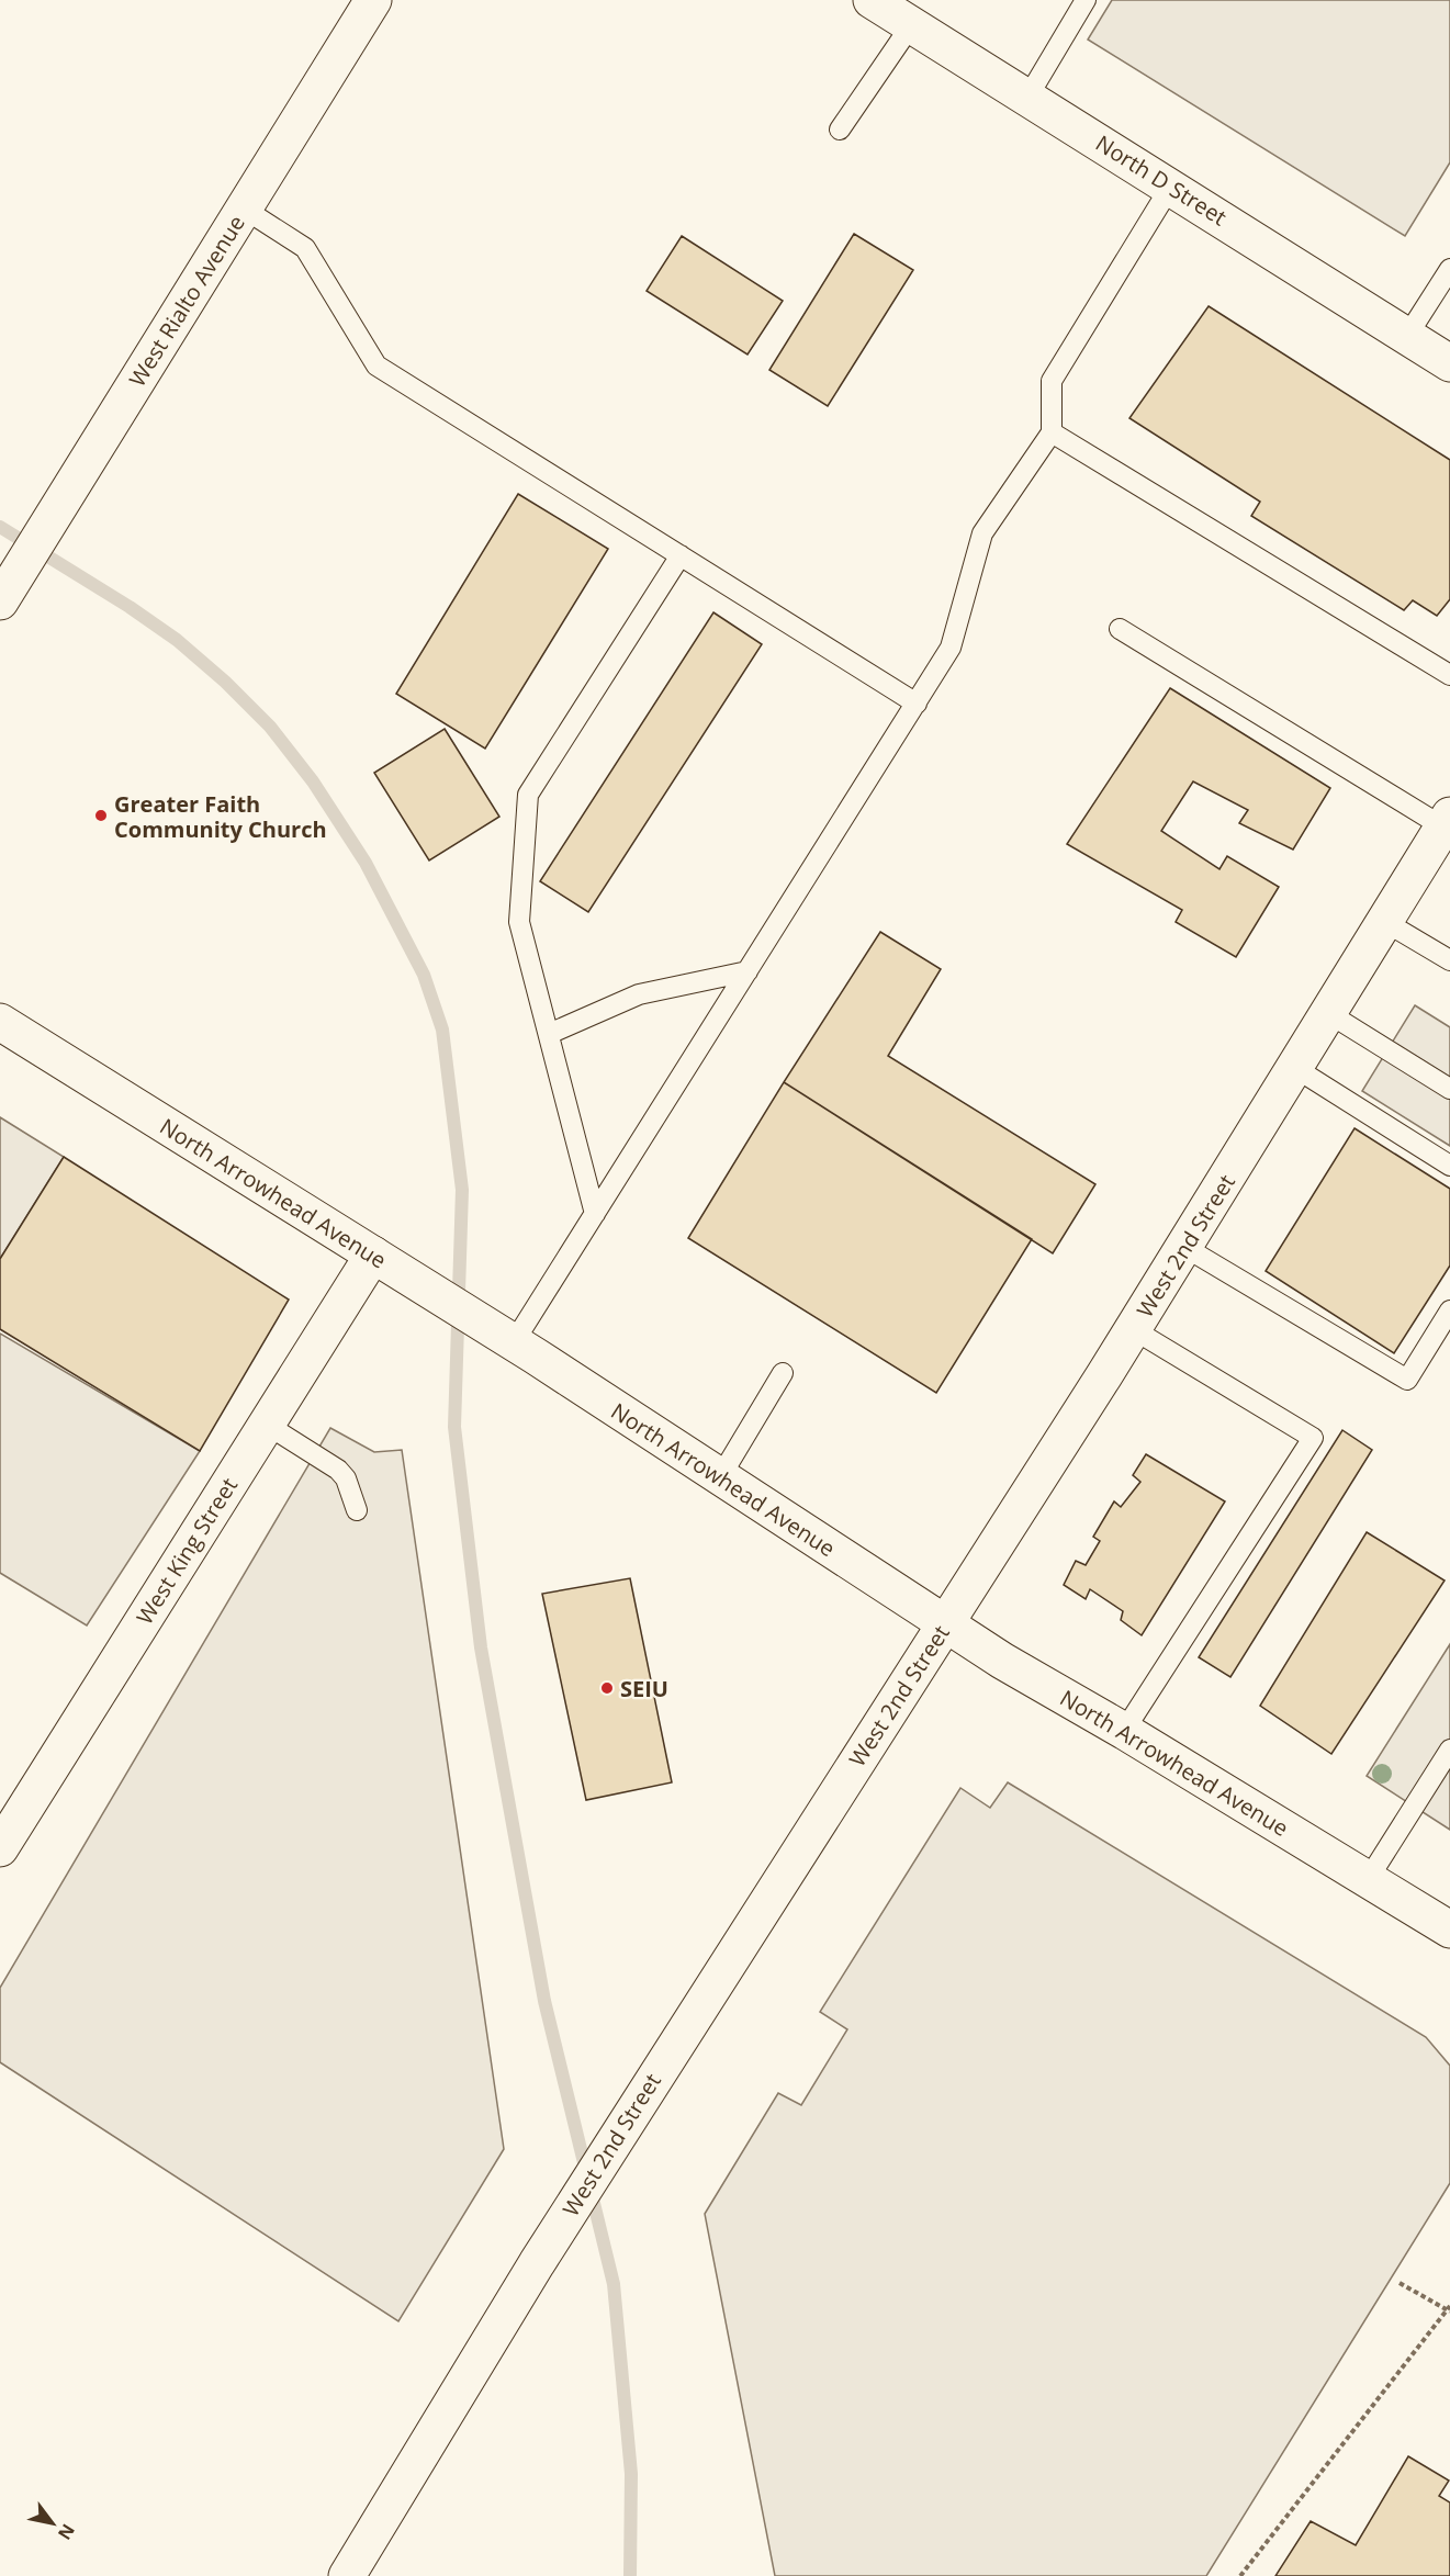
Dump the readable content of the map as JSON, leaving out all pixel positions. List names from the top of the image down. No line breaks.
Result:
{"streets":{"street":["North D Street","West Rialto Avenue","North Arrowhead Avenue","West 2nd Street","West King Street"]},"crossings":[["North Arrowhead Avenue","West 2nd Street"],["North Arrowhead Avenue","West King Street"]],"places":["Greater Faith Community Church","SEIU"],"north":"bottom right"}
